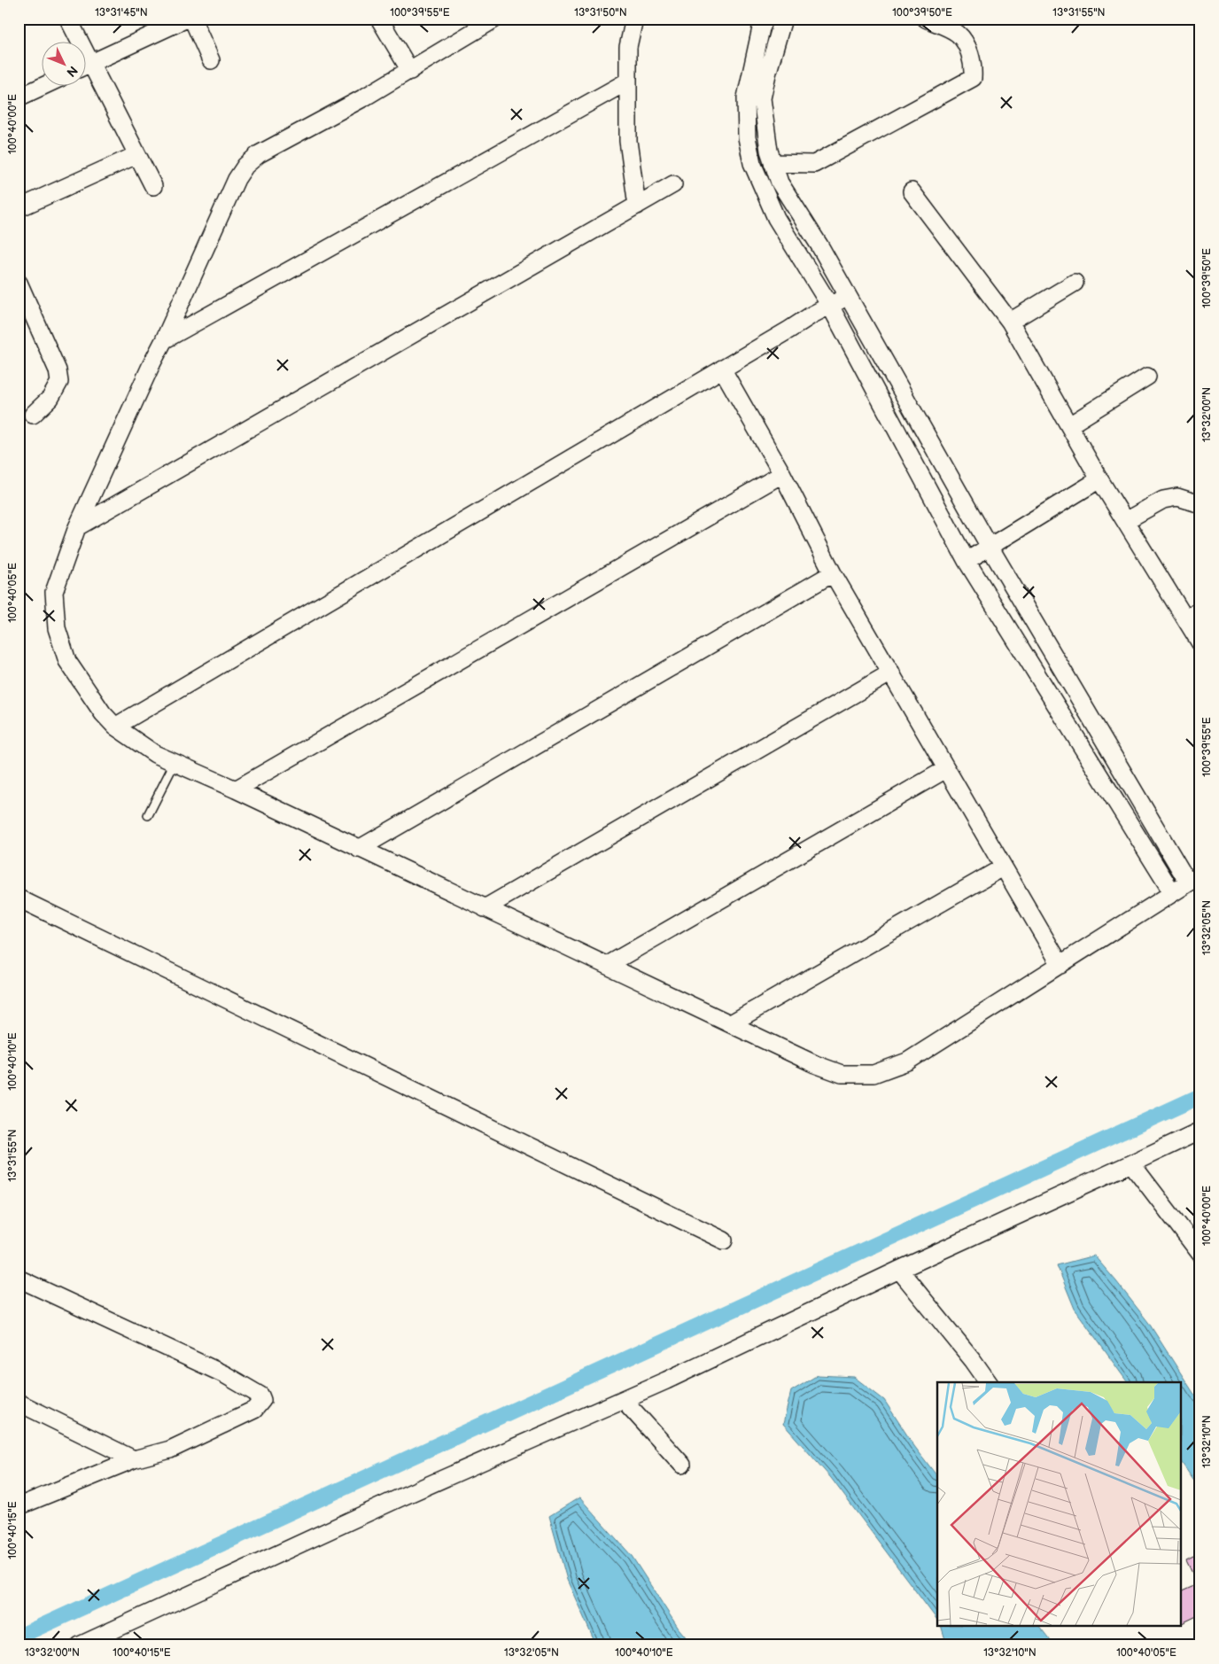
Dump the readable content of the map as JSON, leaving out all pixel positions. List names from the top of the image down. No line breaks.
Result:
{"north":"bottom right","coordinates":["13°31'45\"N","100°39'55\"E","13°31'50\"N","100°39'50\"E","13°31'55\"N","100°40'00\"E","13°32'00\"N","100°40'05\"E","13°32'05\"N","100°40'10\"E","13°32'10\"N","100°40'15\"E"]}
